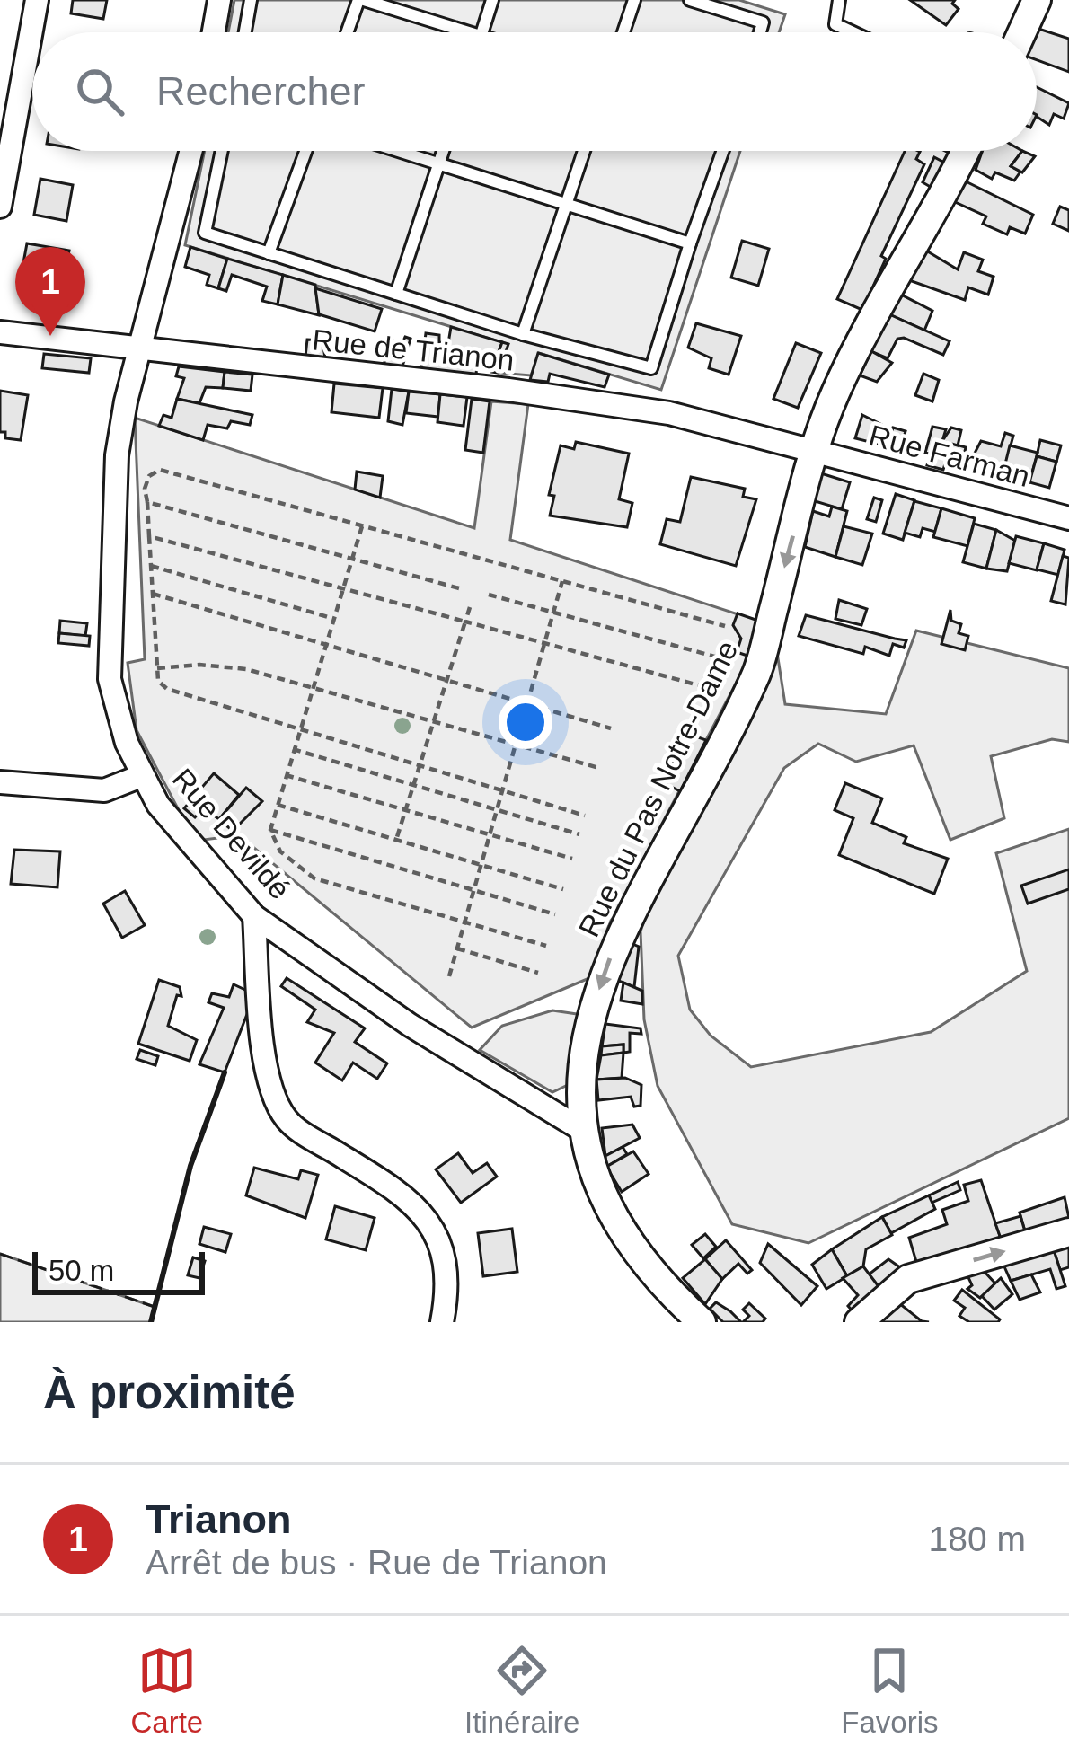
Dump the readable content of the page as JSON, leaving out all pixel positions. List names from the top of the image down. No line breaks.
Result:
{"streets":{"street":["Rue de Trianon","Rue Farman","Rue du Pas Notre-Dame","Rue Devildé"]},"crossings":[["Rue de Trianon","Rue Farman"],["Rue de Trianon","Rue du Pas Notre-Dame"],["Rue de Trianon","Rue Devildé"],["Rue Farman","Rue du Pas Notre-Dame"],["Rue du Pas Notre-Dame","Rue Devildé"]],"one_way":["Rue du Pas Notre-Dame"],"scale_bar":"50 m","page":{"search":"Rechercher","pins":"1","scale":"50 m","heading":"À proximité","list":[{"mark":"1","name":"Trianon","note":"Arrêt de bus · Rue de Trianon","value":"180 m"}],"nav":["Carte","Itinéraire","Favoris"]}}
